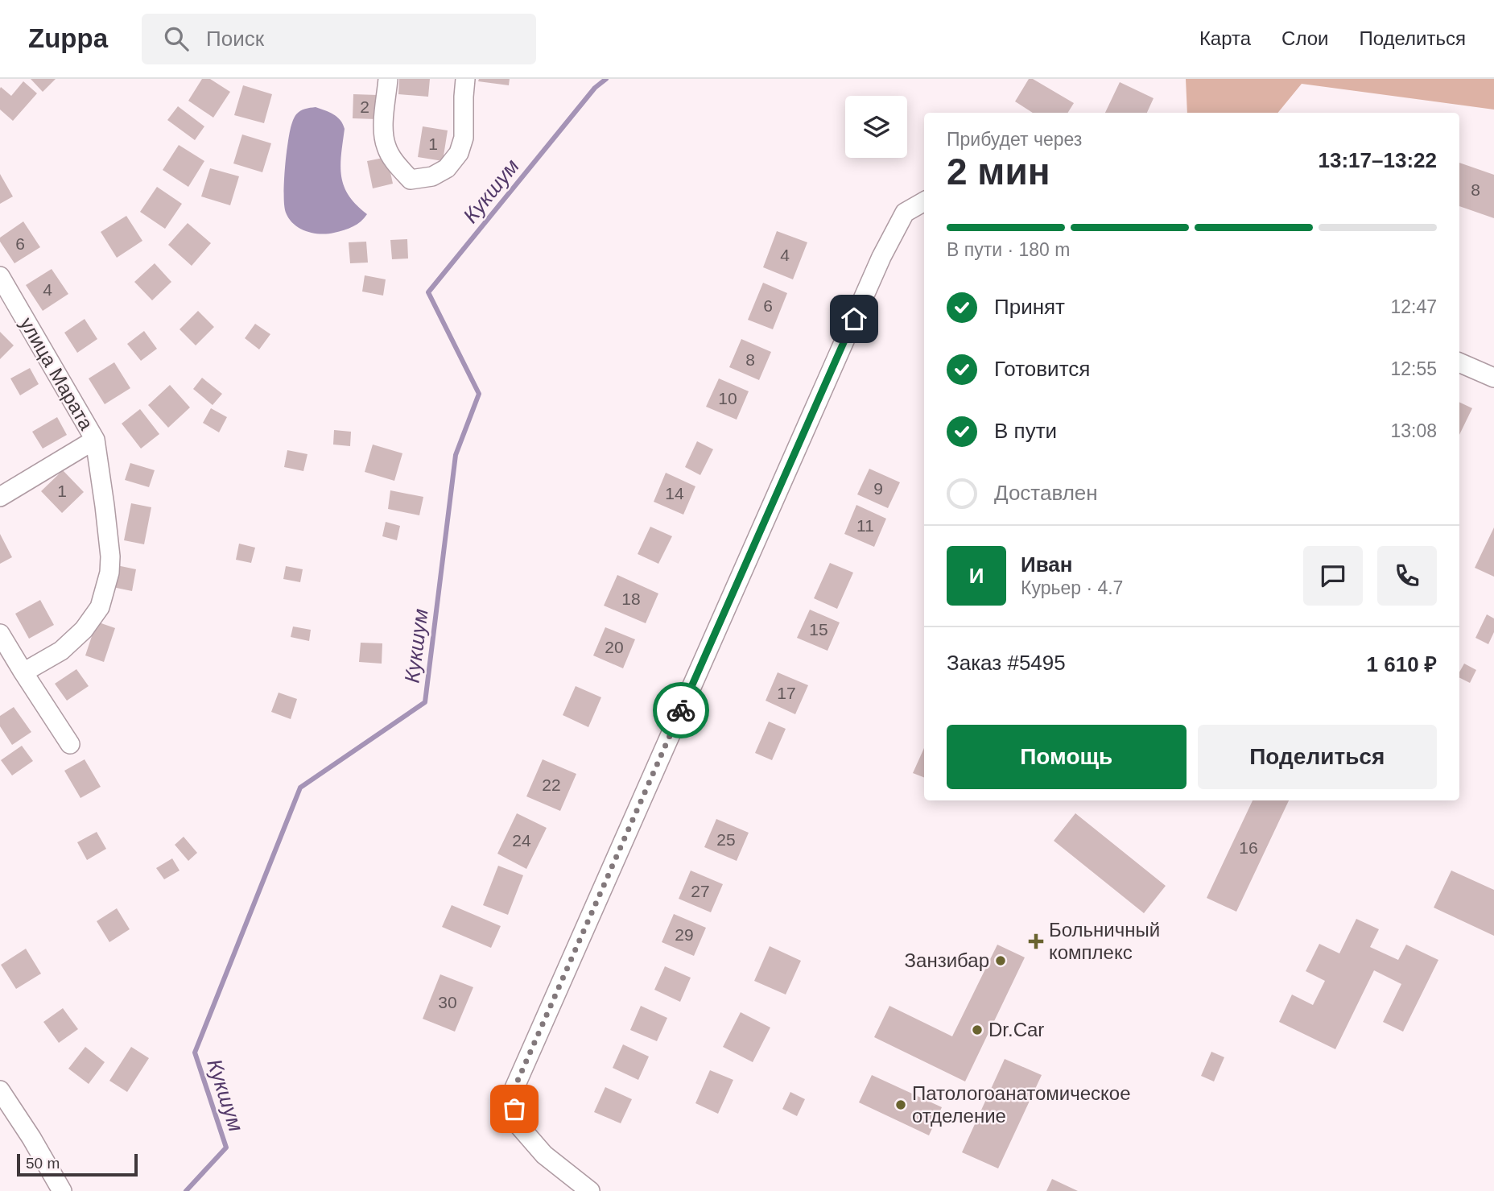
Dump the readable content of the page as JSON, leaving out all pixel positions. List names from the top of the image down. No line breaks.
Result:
{"streets":{"street":["улица Марата"]},"water":["Кукшум"],"places":{"health":["Больничный комплекс"],"other":["Занзибар","Dr.Car","Патологоанатомическое отделение"]},"house_numbers":["2","1","8","6","4","4","6","8","10","9","1","14","11","18","15","20","17","22","25","24","16","27","29","30"],"scale_bar":"50 m","page":{"header":"Zuppa","search":"Поиск","nav":["Карта","Слои","Поделиться"],"heading":["2 мин","Прибудет через","13:17–13:22"],"panel":["Иван","Курьер · 4.7","Заказ #5495","1 610 ₽"],"bar":"В пути · 180 m","list":[["Принят","12:47"],["Готовится","12:55"],["В пути","13:08"],"Доставлен"],"round":"И","buttons":["Помощь","Поделиться"],"scale":"50 m"}}
